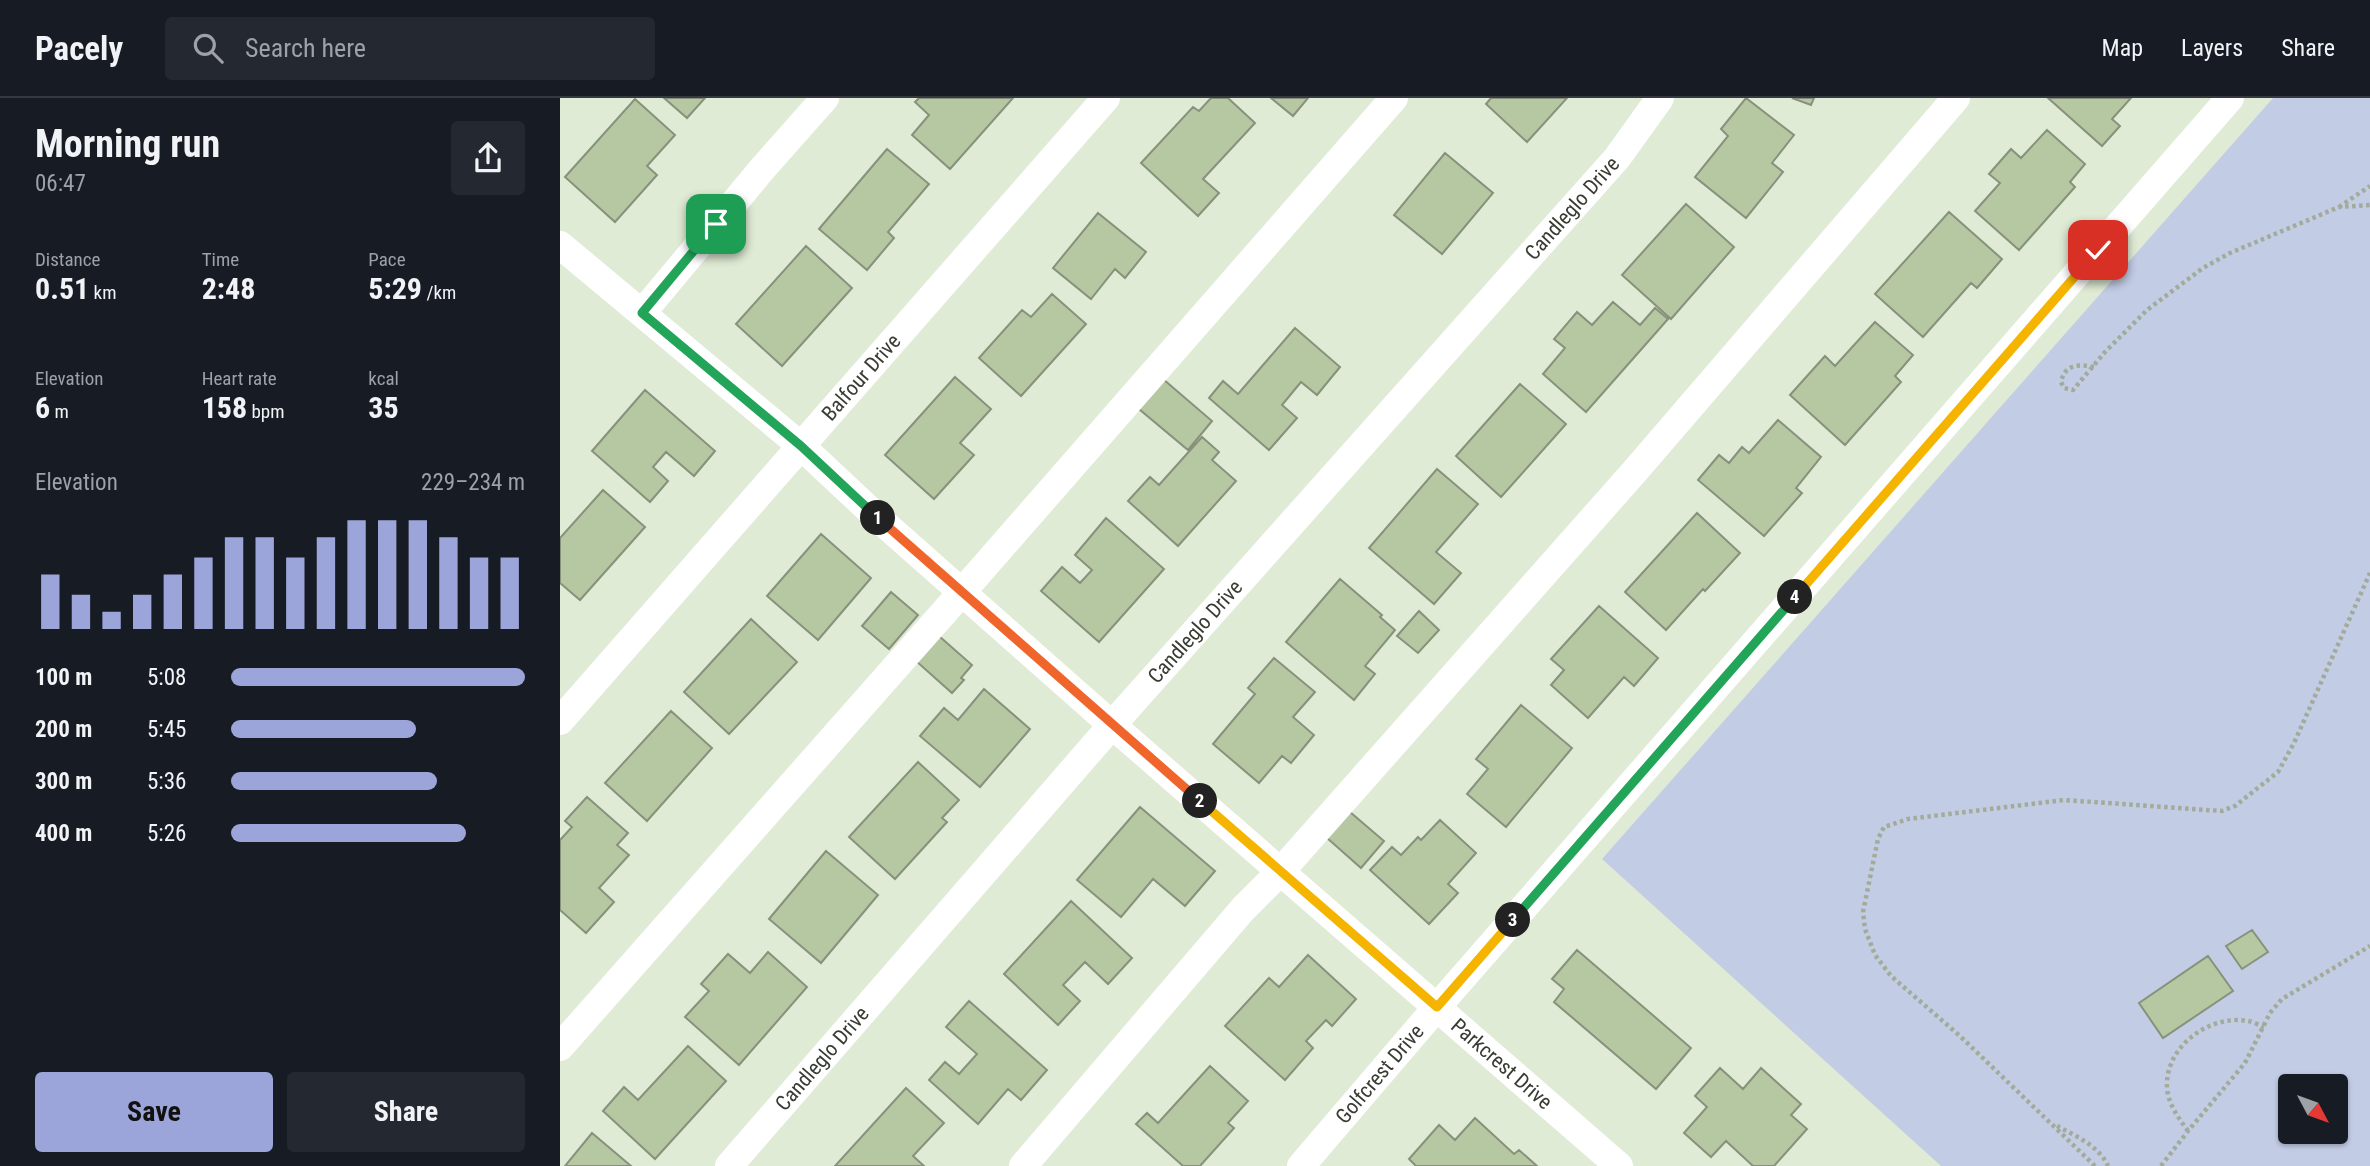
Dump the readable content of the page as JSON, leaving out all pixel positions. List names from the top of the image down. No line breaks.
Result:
{"streets":{"street":["Candleglo Drive","Balfour Drive","Parkcrest Drive","Golfcrest Drive"]},"crossings":[["Candleglo Drive","Parkcrest Drive"],["Balfour Drive","Parkcrest Drive"],["Parkcrest Drive","Golfcrest Drive"]],"north":"bottom right","page":{"header":"Pacely","search":"Search here","nav":["Map","Layers","Share"],"heading":["Morning run","06:47"],"stats":[["Distance","0.51 km"],["Time","2:48"],["Pace","5:29 /km"],["Elevation","6 m"],["Heart rate","158 bpm"],["kcal","35"]],"chart":["Elevation","229–234 m"],"pins":["1","4","2","3"],"list":[{"name":"100 m","note":"5:08"},{"name":"200 m","note":"5:45"},{"name":"300 m","note":"5:36"},{"name":"400 m","note":"5:26"}],"buttons":["Save","Share"]}}
